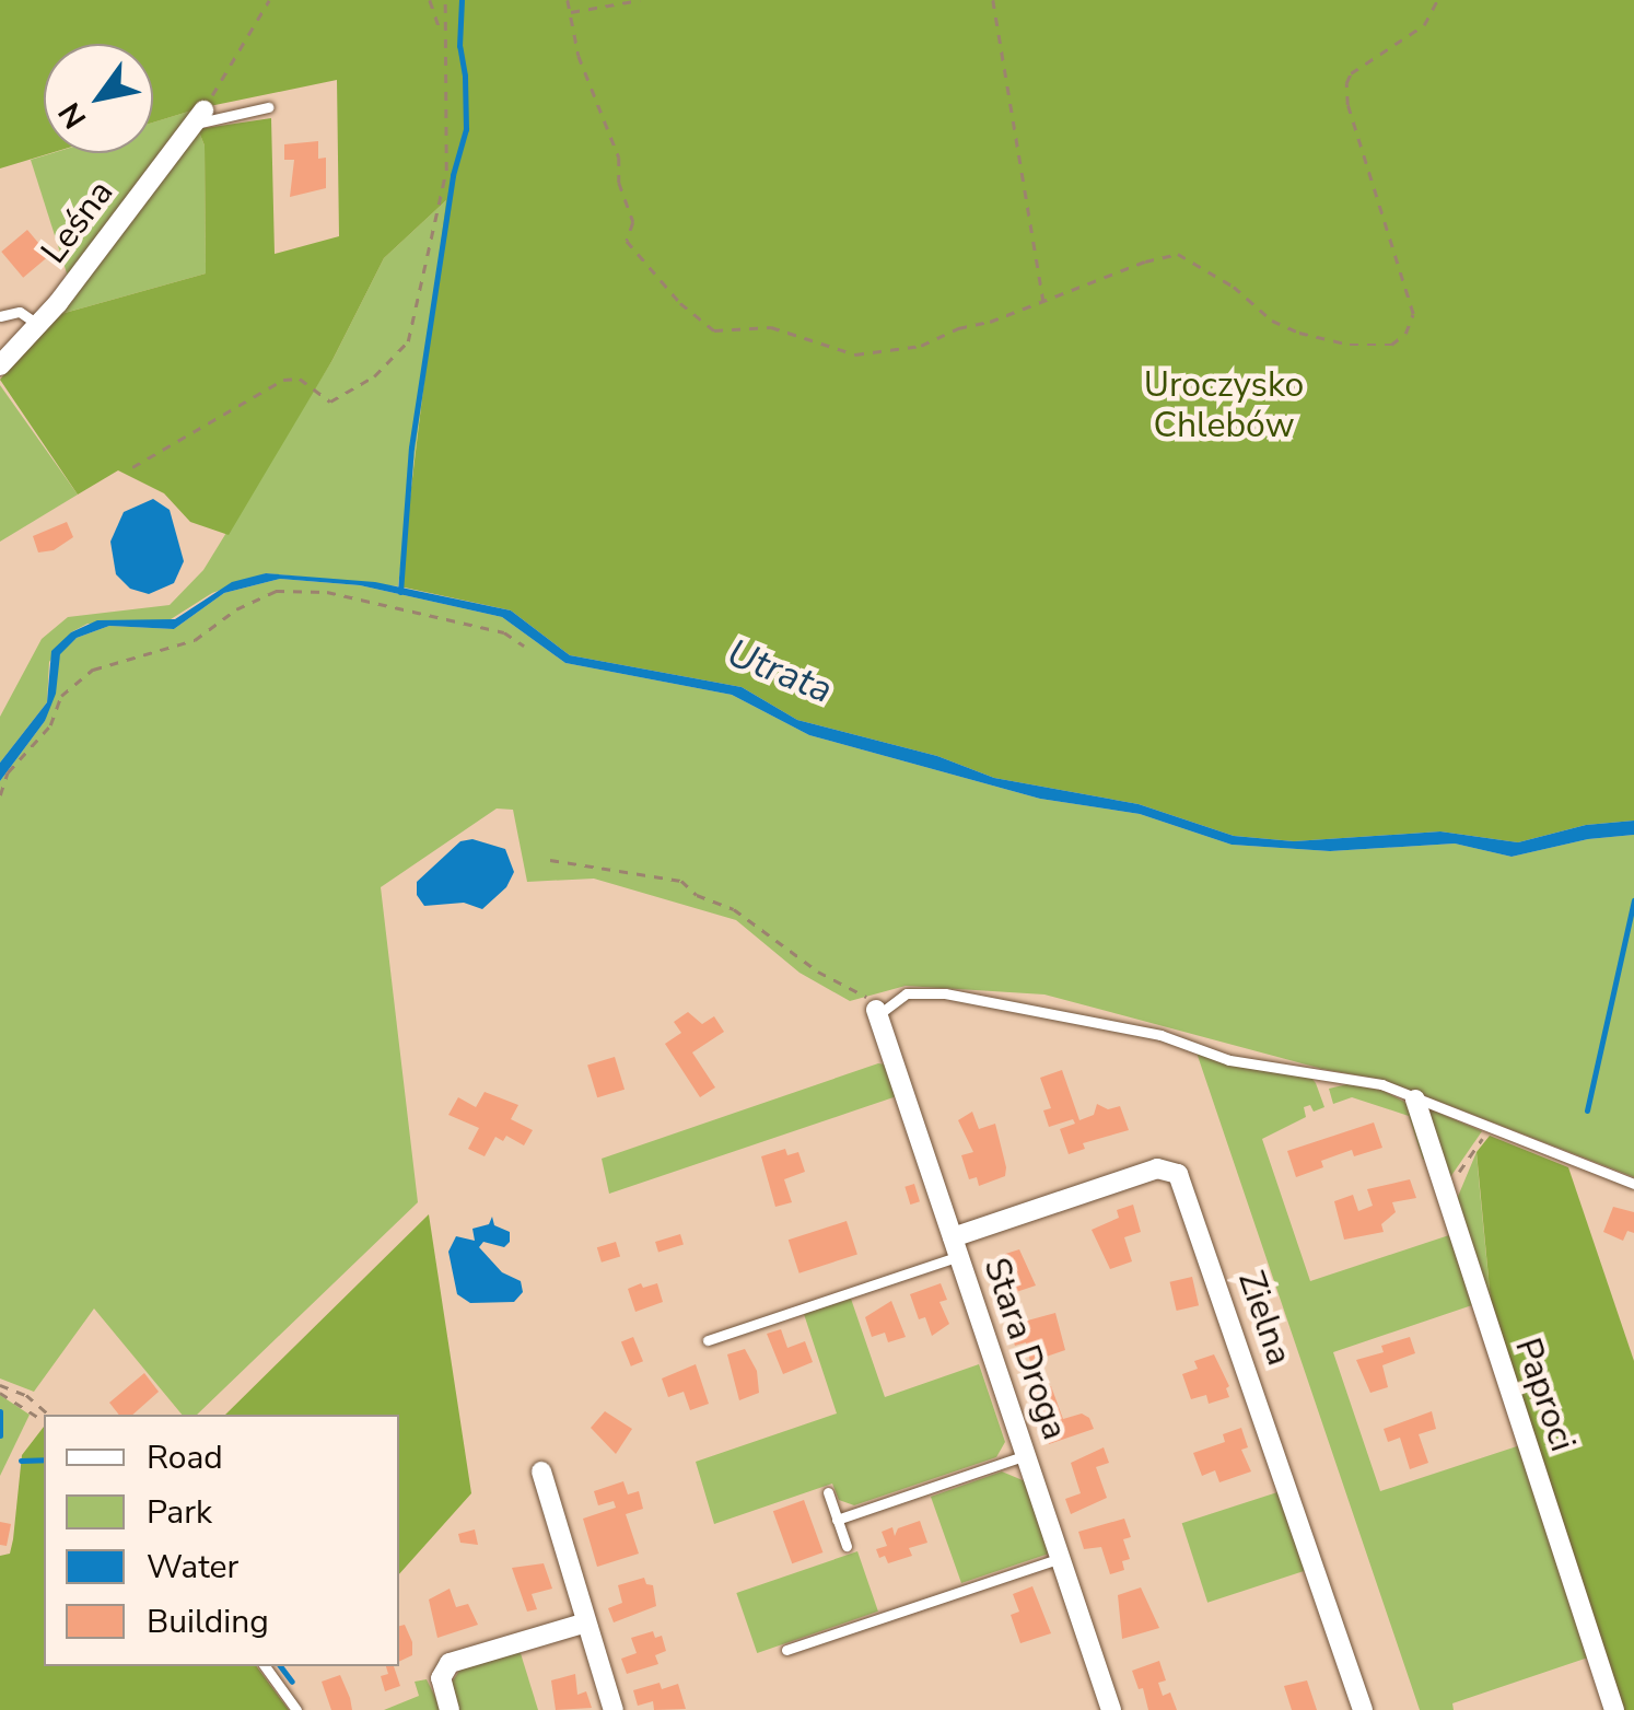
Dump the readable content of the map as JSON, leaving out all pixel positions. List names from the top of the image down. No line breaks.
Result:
{"streets":{"street":["Leśna","Zielna","Stara Droga","Paproci"]},"crossings":[["Zielna","Stara Droga"]],"water":["Utrata"],"parks":["Uroczysko Chlebów"],"legend":["Road","Park","Water","Building"],"north":"bottom left"}
